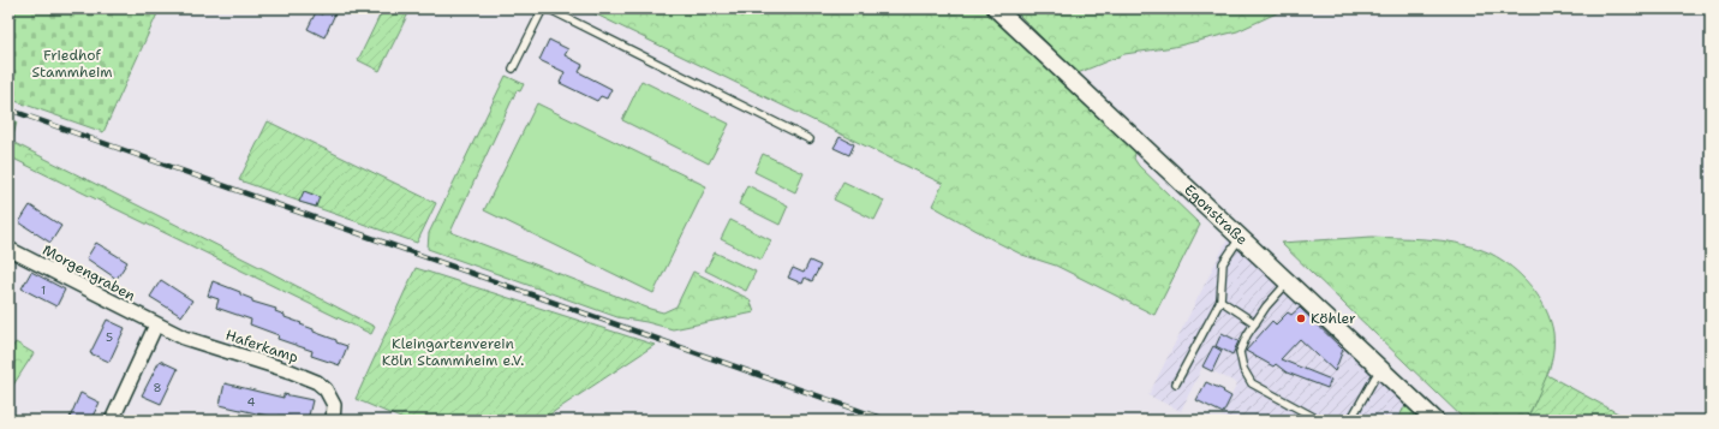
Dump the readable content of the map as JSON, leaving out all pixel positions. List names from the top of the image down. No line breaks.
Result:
{"streets":{"street":["Egonstraße","Morgengraben","Haferkamp"]},"crossings":[["Morgengraben","Haferkamp"]],"parks":["Friedhof Stammheim","Kleingartenverein Köln Stammheim e.V."],"places":["Köhler"],"house_numbers":["1","5","8","4"]}
